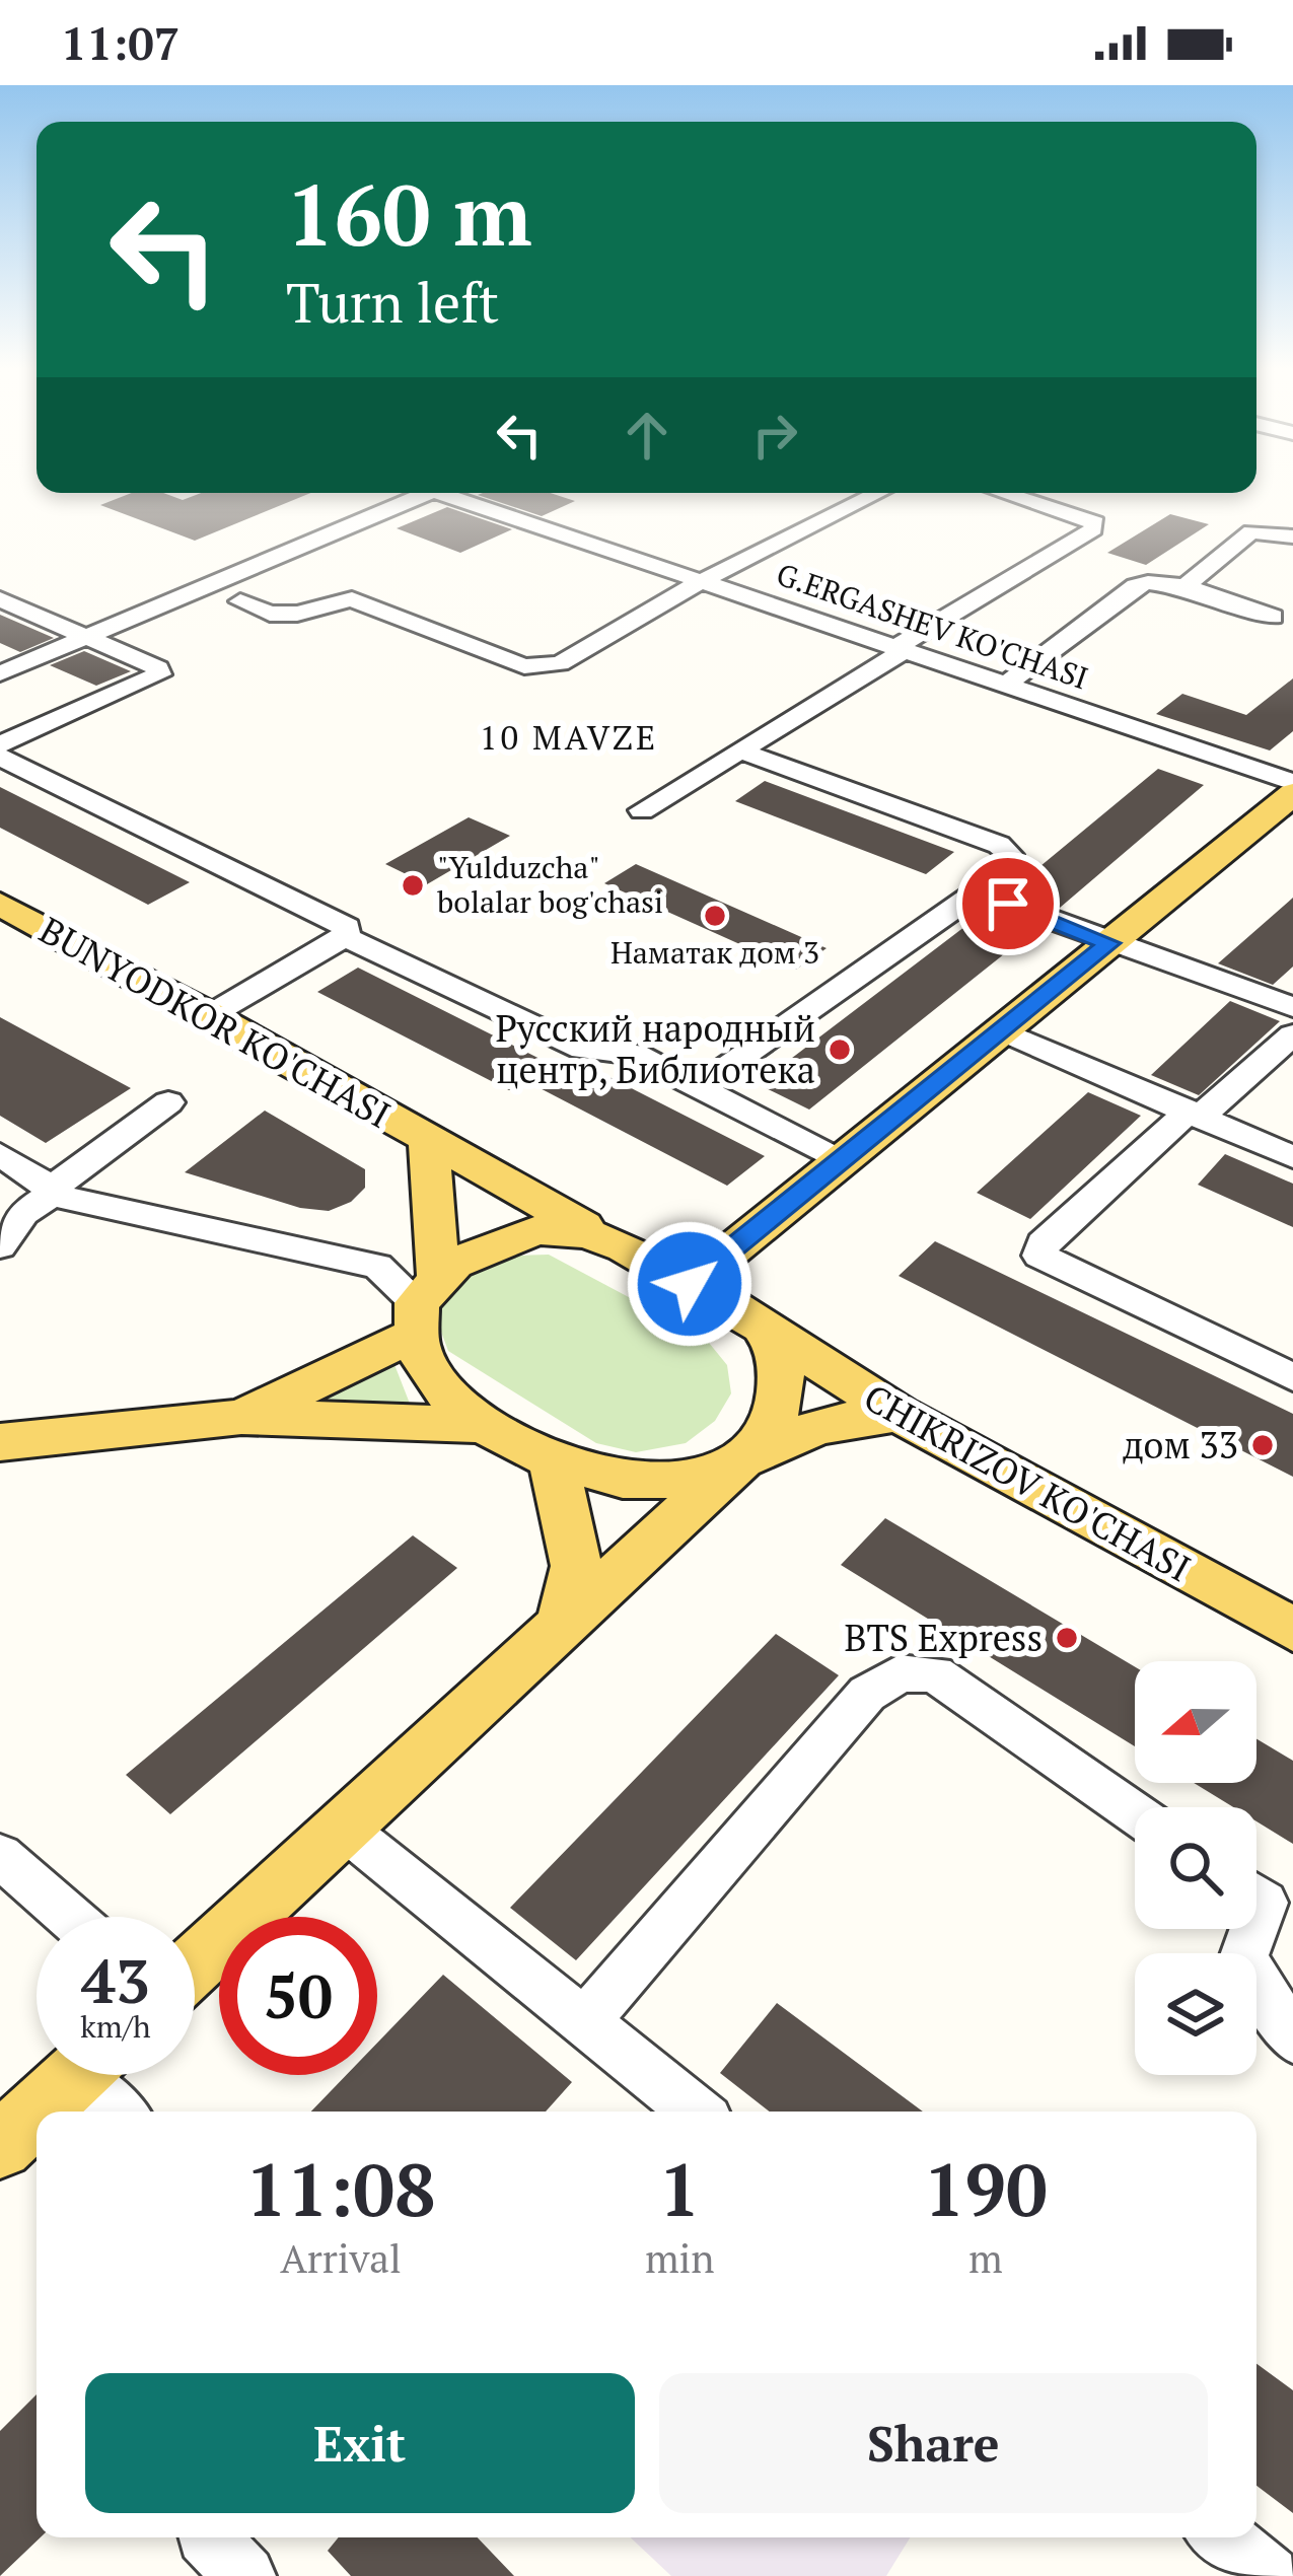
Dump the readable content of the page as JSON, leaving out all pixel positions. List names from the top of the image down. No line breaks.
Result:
{"streets":{"main road":["BUNYODKOR KO'CHASI","CHIKRIZOV KO'CHASI"],"street":["G.ERGASHEV KO'CHASI"]},"districts":["10 MAVZE"],"places":["\"Yulduzcha\" bolalar bog'chasi","Наматак дом 3","Русский народный центр, Библиотека","дом 33","BTS Express"],"north":"left","page":{"status":"11:07","turn":["160 m","Turn left"],"speed":"43 km/h","limit":"50","eta":["11:08","Arrival","1","min","190","m"],"buttons":["Exit","Share"]}}
